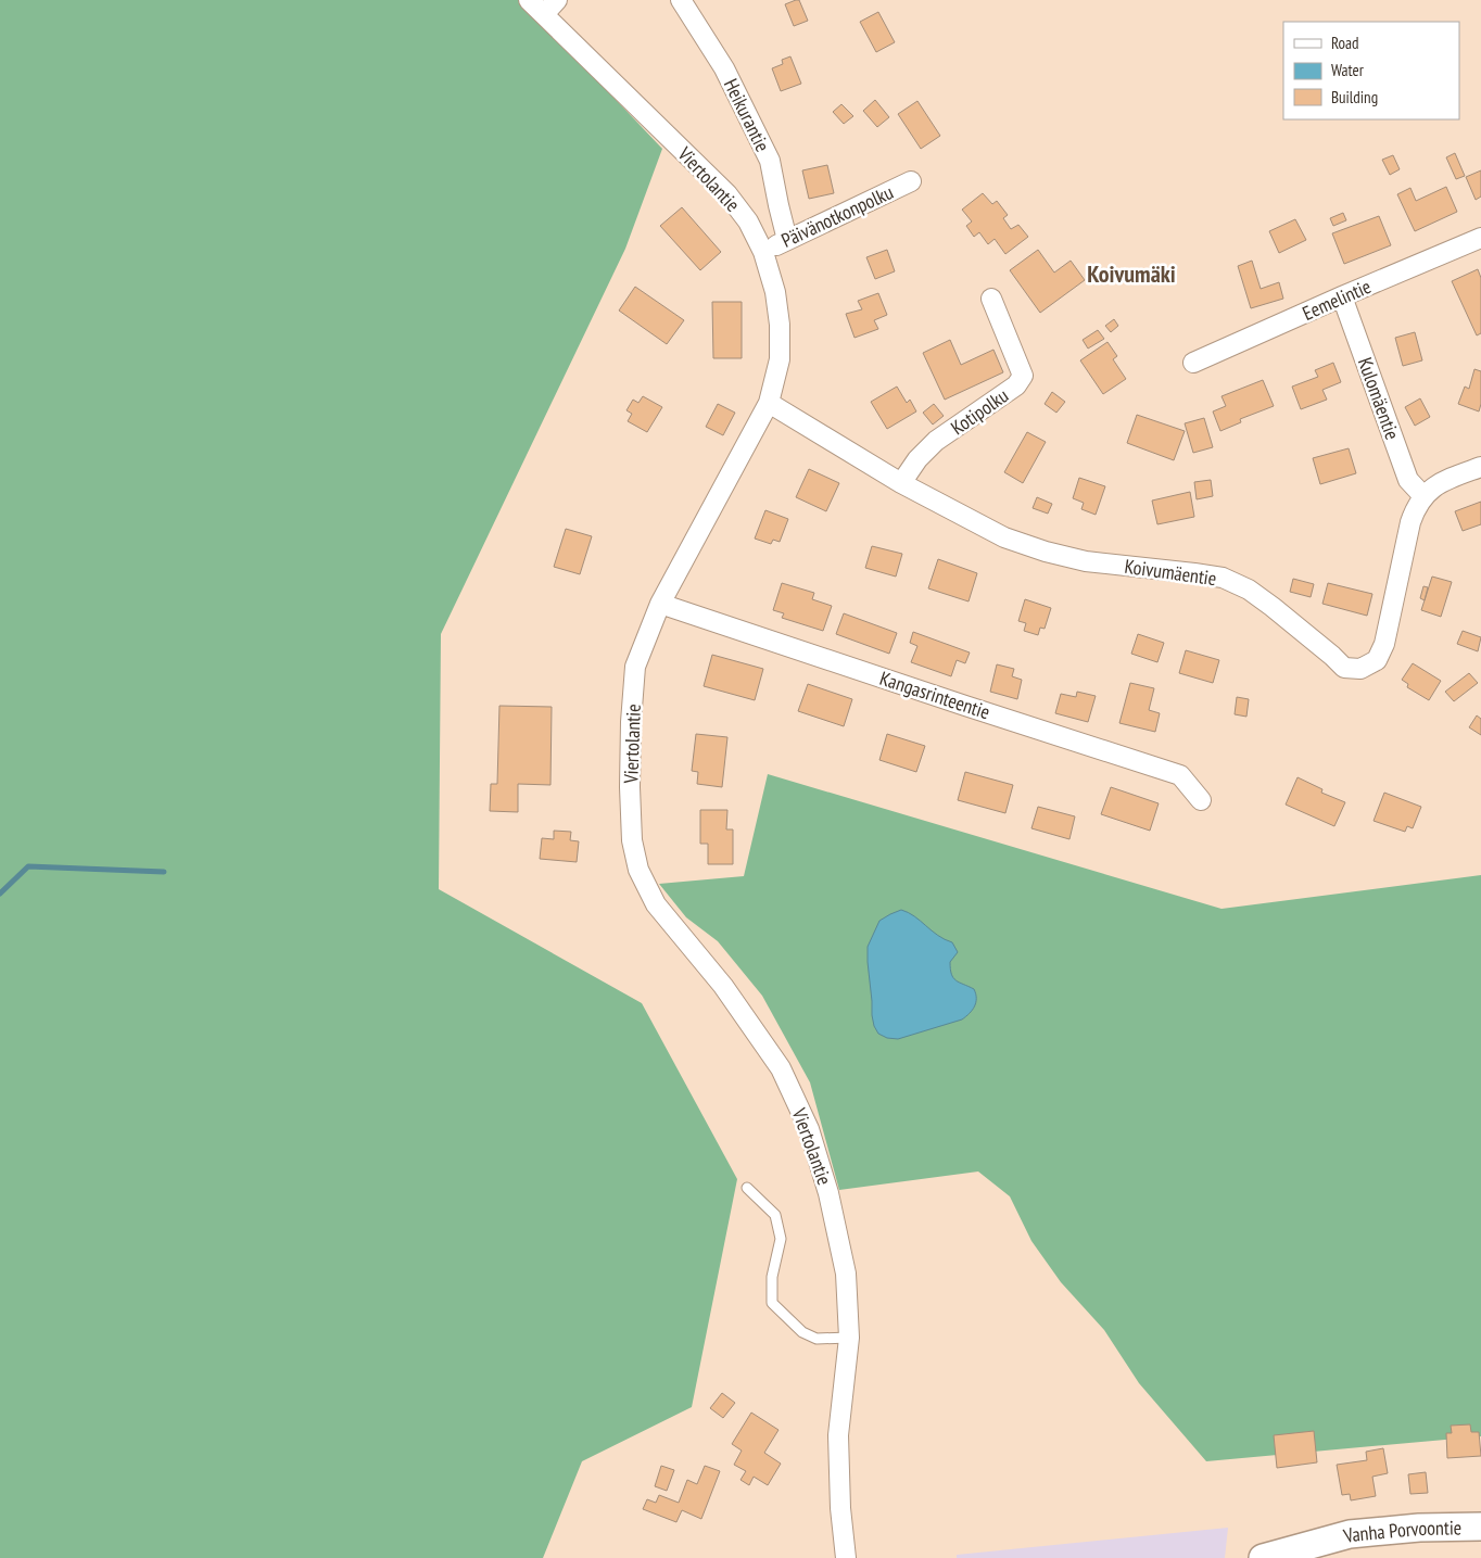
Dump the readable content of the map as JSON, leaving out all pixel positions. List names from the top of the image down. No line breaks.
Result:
{"streets":{"main road":["Vanha Porvoontie"],"street":["Heikurantie","Viertolantie","Päivänotkonpolku","Eemelintie","Kulomäentie","Kotipolku","Koivumäentie","Kangasrinteentie"]},"crossings":[["Heikurantie","Päivänotkonpolku"],["Viertolantie","Päivänotkonpolku"],["Viertolantie","Koivumäentie"],["Viertolantie","Kangasrinteentie"],["Eemelintie","Kulomäentie"],["Kulomäentie","Koivumäentie"],["Kotipolku","Koivumäentie"]],"districts":["Koivumäki"],"legend":["Road","Water","Building"]}
